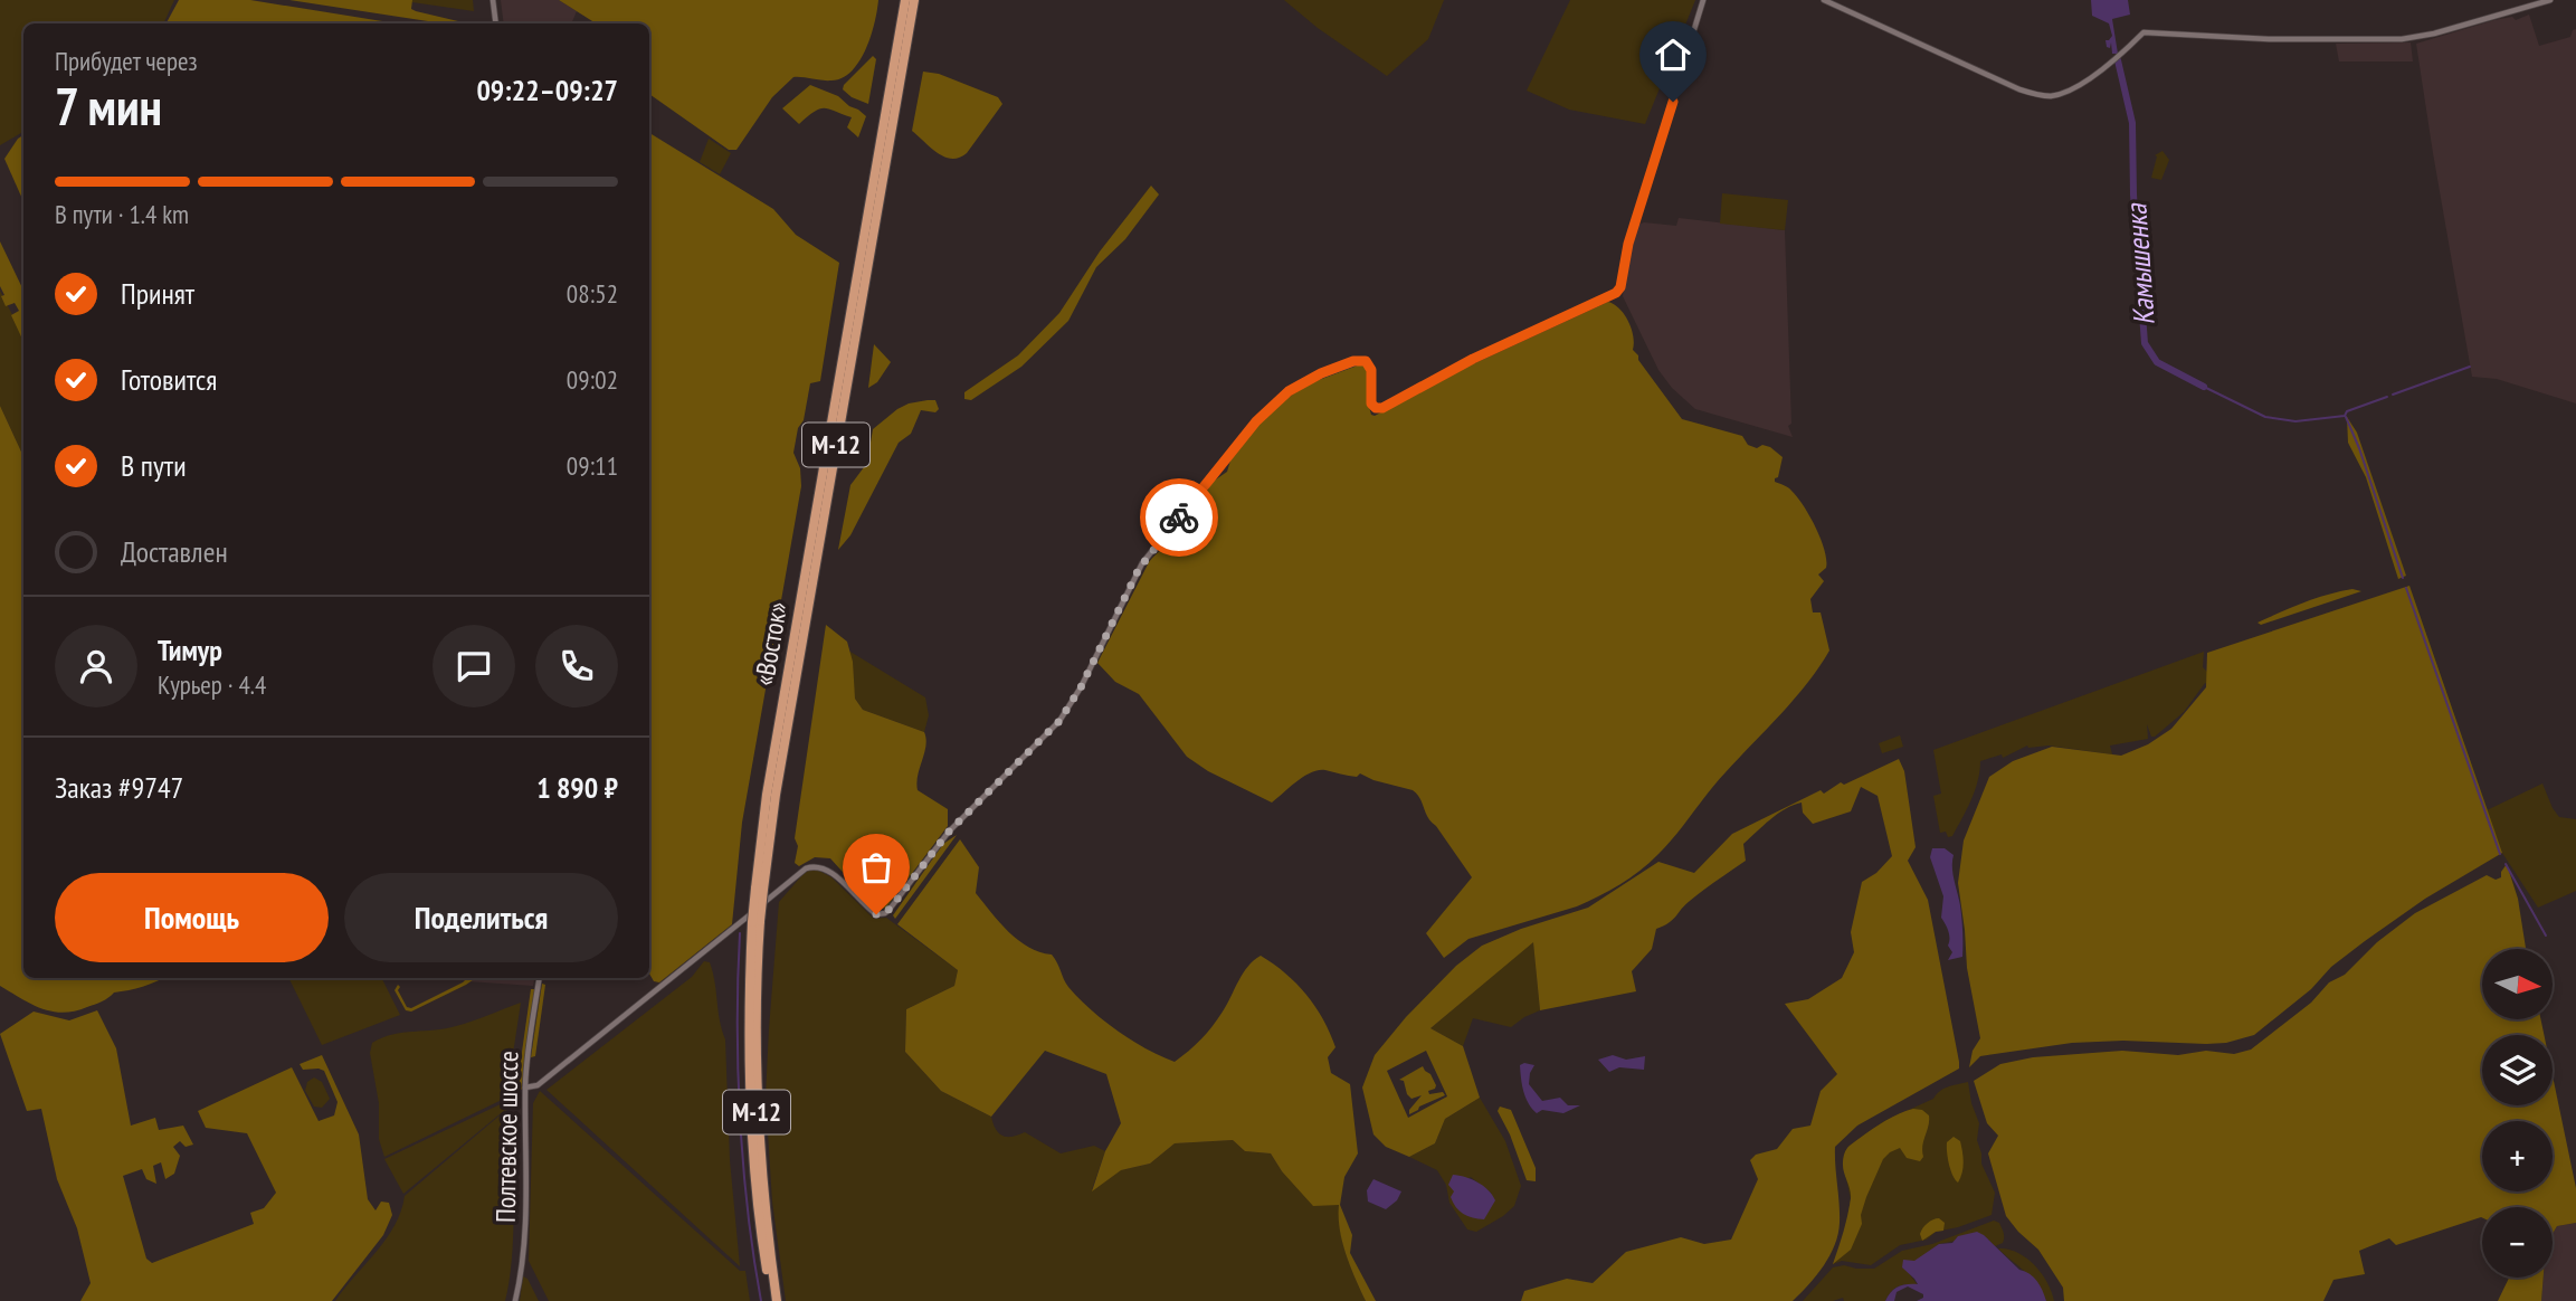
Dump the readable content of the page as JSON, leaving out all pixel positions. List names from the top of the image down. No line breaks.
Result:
{"streets":{"highway":["М-12","«Восток»"],"street":["Полтевское шоссе"]},"water":["Камышенка"],"north":"right","page":{"heading":["7 мин","Прибудет через","09:22–09:27"],"panel":["Тимур","Курьер · 4.4","Заказ #9747","1 890 ₽"],"bar":"В пути · 1.4 km","list":[["Принят","08:52"],["Готовится","09:02"],["В пути","09:11"],"Доставлен"],"buttons":["Помощь","Поделиться"],"map_buttons":["+","−"]}}
